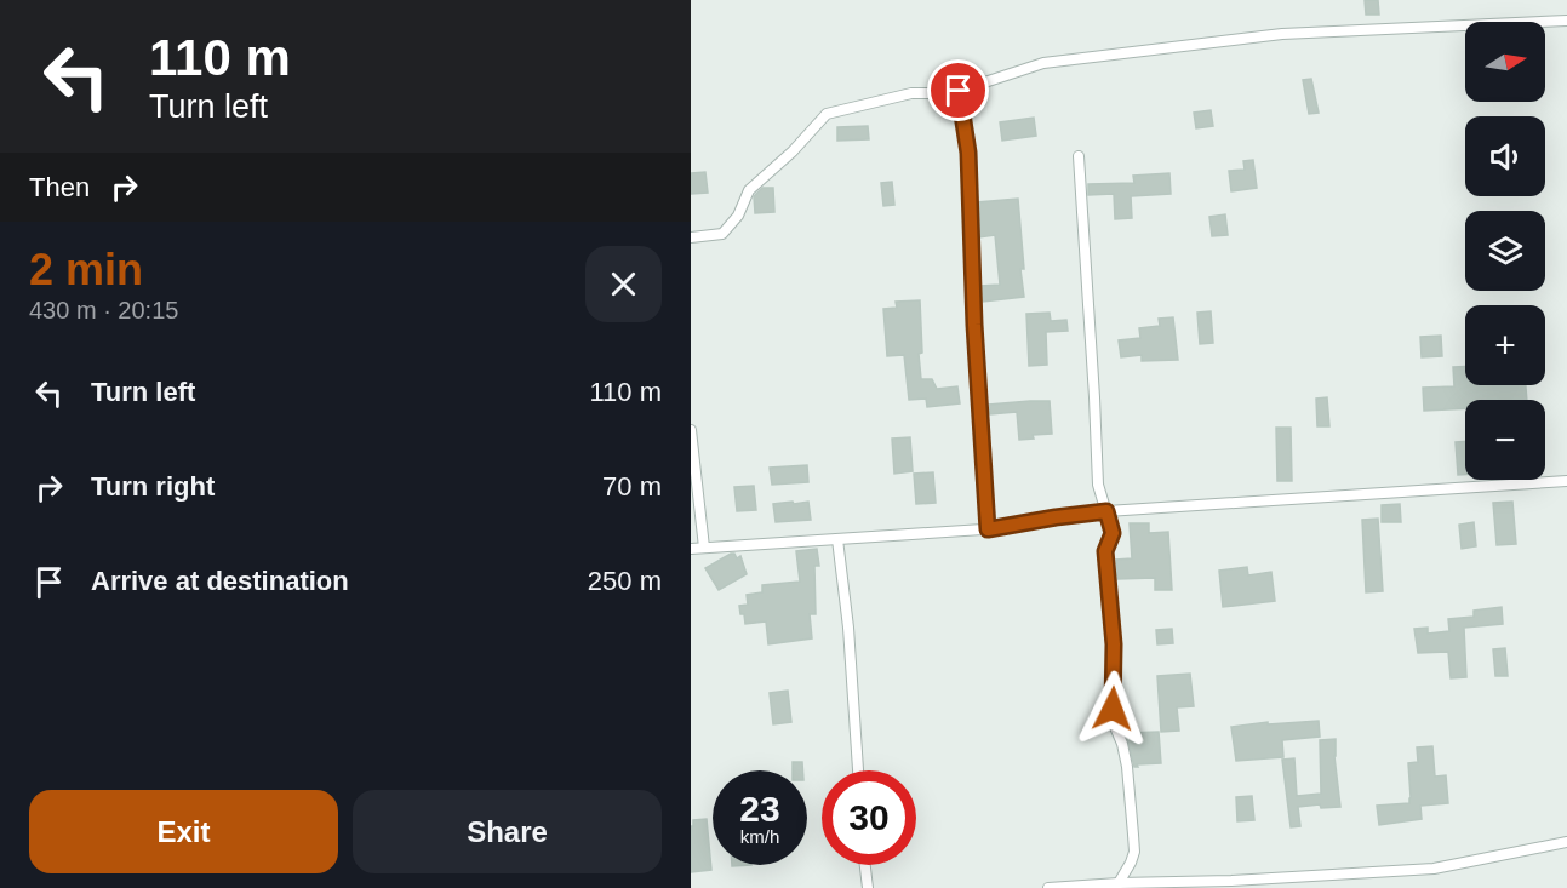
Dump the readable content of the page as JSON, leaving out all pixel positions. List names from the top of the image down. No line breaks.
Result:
{"north":"right","page":{"turn":["110 m","Turn left"],"map_buttons":["+","−"],"then":"Then","heading":["2 min","430 m · 20:15"],"list":[{"name":"Turn left","value":"110 m"},{"name":"Turn right","value":"70 m"},{"name":"Arrive at destination","value":"250 m"}],"speed":"23 km/h","limit":"30","buttons":["Exit","Share"]}}
